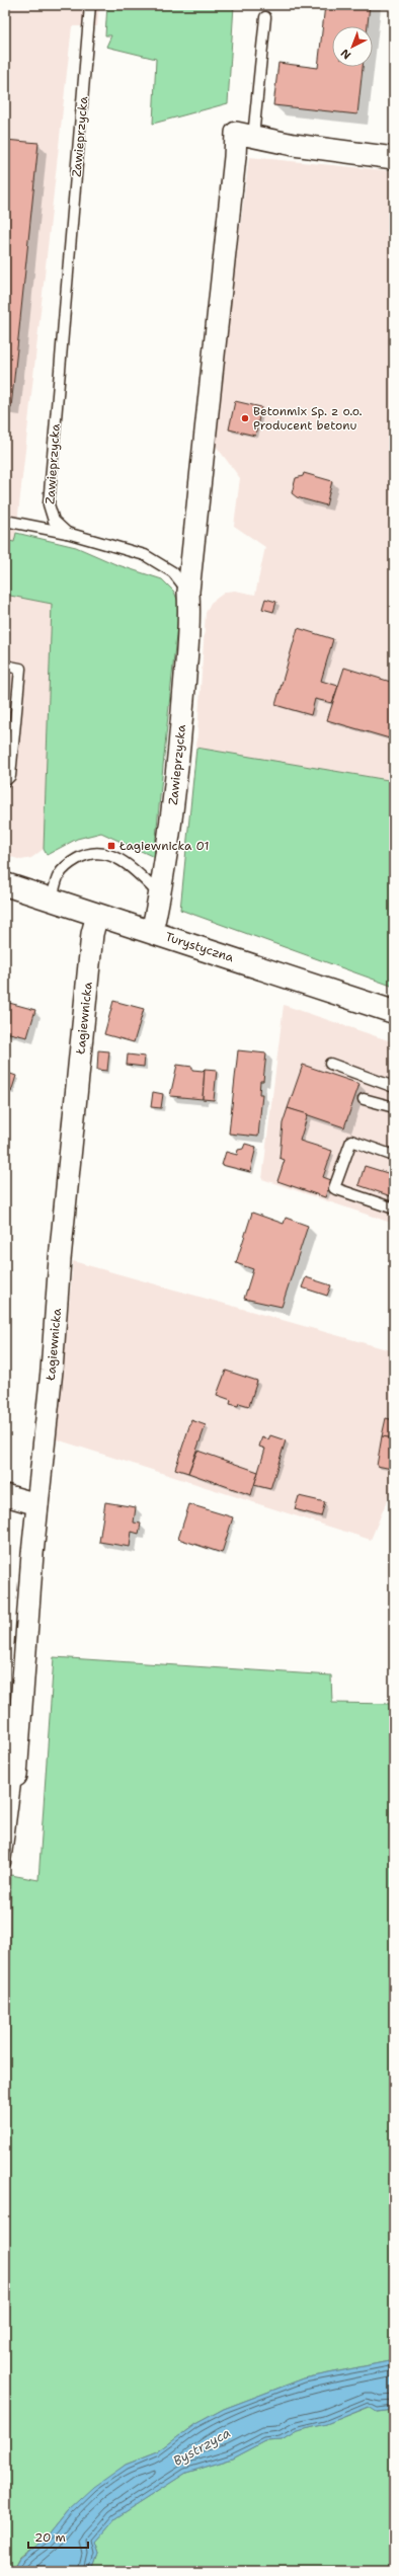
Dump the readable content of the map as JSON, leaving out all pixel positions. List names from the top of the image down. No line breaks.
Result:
{"streets":{"main road":["Turystyczna"],"street":["Zawieprzycka","Łagiewnicka"]},"crossings":[["Zawieprzycka","Turystyczna"],["Turystyczna","Łagiewnicka"]],"water":["Bystrzyca"],"places":{"other":["Betonmix Sp. z o.o. Producent betonu"],"transit":["Łagiewnicka 01"]},"scale_bar":"20 m","north":"bottom left"}
